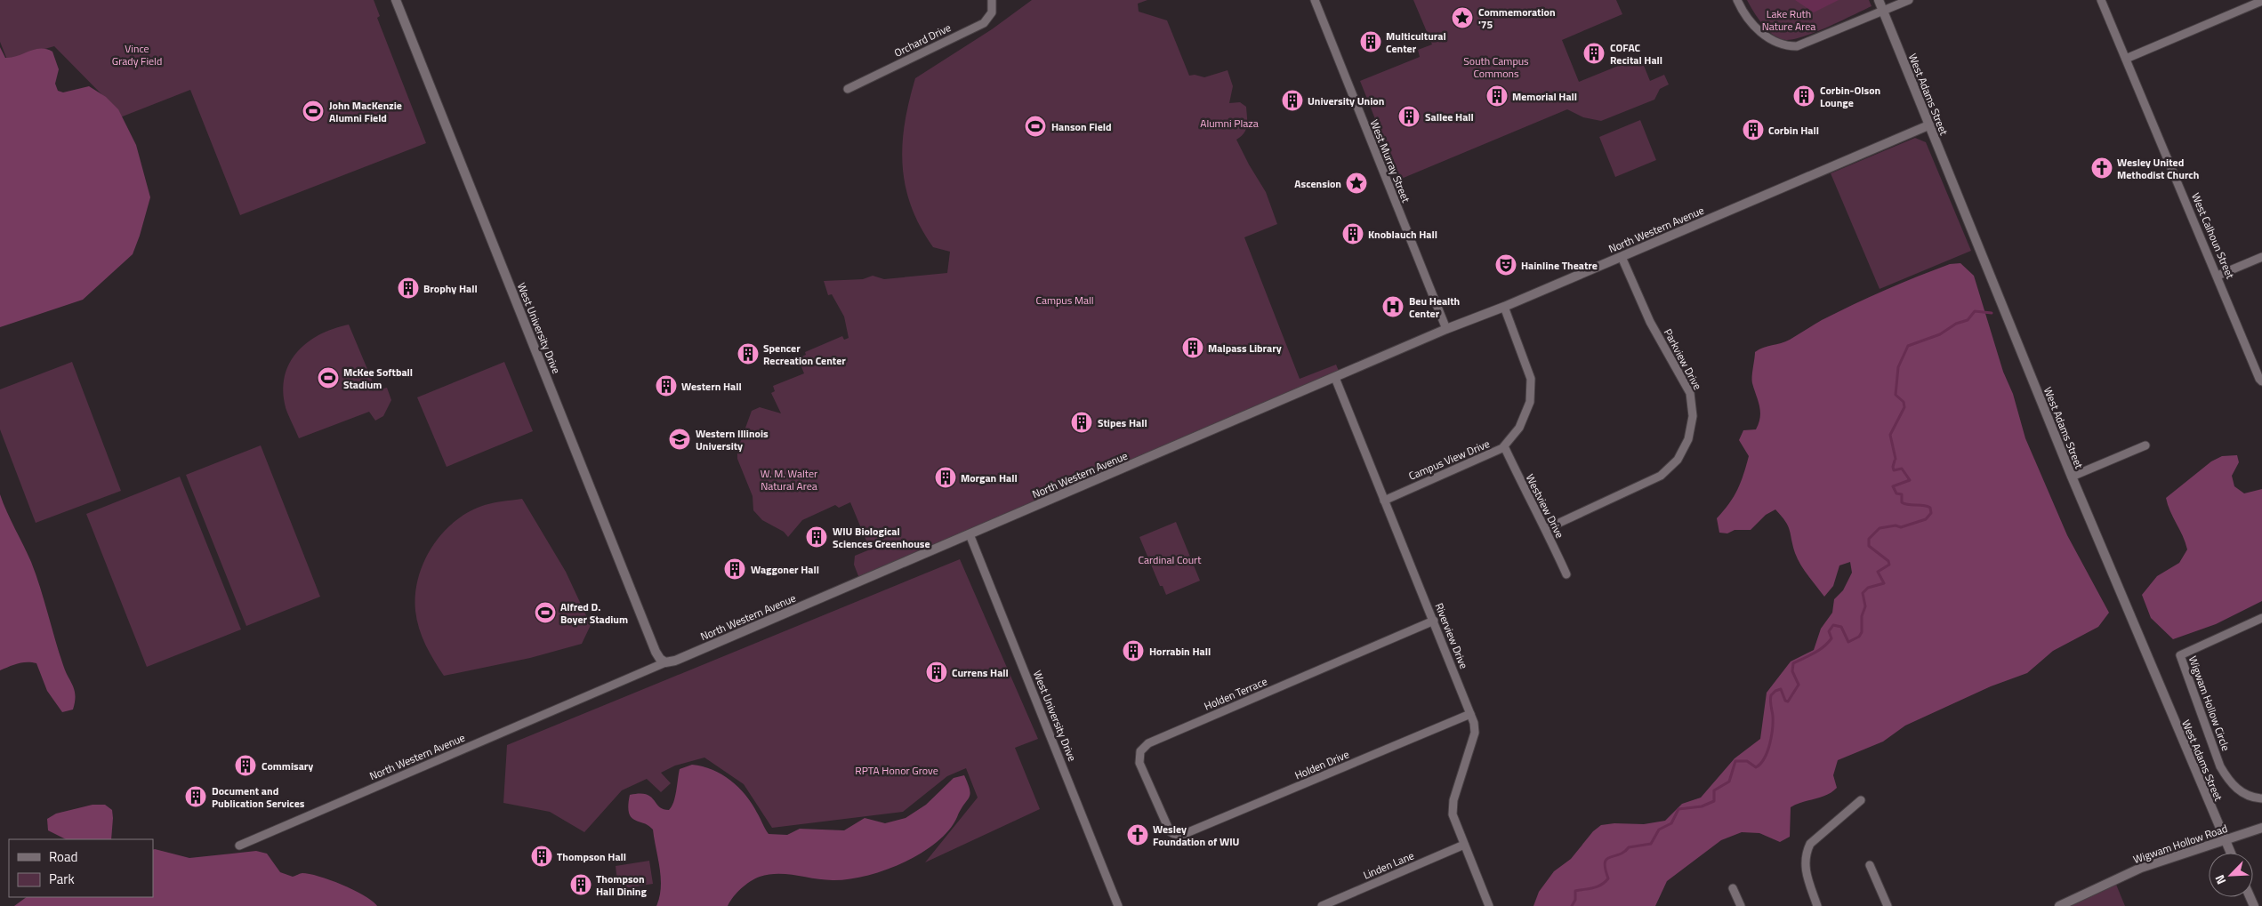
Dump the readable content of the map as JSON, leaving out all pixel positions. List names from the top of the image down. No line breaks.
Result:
{"streets":{"street":["Orchard Drive","West Adams Street","West Murray Street","North Western Avenue","West Calhoun Street","West University Drive","Parkview Drive","Campus View Drive","Westview Drive","Riverview Drive","Holden Terrace","Wigwam Hollow Circle","Holden Drive","Wigwam Hollow Road","Linden Lane"]},"crossings":[["West Adams Street","North Western Avenue"],["West Adams Street","Wigwam Hollow Road"],["West Murray Street","North Western Avenue"],["North Western Avenue","West University Drive"],["North Western Avenue","Parkview Drive"],["North Western Avenue","Campus View Drive"],["North Western Avenue","Riverview Drive"],["Parkview Drive","Westview Drive"],["Campus View Drive","Westview Drive"],["Campus View Drive","Riverview Drive"],["Riverview Drive","Holden Terrace"],["Riverview Drive","Holden Drive"],["Riverview Drive","Linden Lane"],["Holden Terrace","Holden Drive"]],"parks":["Lake Ruth Nature Area","Vince Grady Field","South Campus Commons","Alumni Plaza","Campus Mall","W. M. Walter Natural Area","Cardinal Court","RPTA Honor Grove"],"places":{"place":["Commemoration '75","Ascension"],"building":["Multicultural Center","COFAC Recital Hall","Memorial Hall","Corbin-Olson Lounge","University Union","Sallee Hall","Corbin Hall","Knoblauch Hall","Brophy Hall","Malpass Library","Spencer Recreation Center","Western Hall","Stipes Hall","Morgan Hall","WIU Biological Sciences Greenhouse","Waggoner Hall","Horrabin Hall","Currens Hall","Commisary","Document and Publication Services","Thompson Hall","Thompson Hall Dining"],"sports":["John MacKenzie Alumni Field","Hanson Field","McKee Softball Stadium","Alfred D. Boyer Stadium"],"church":["Wesley United Methodist Church","Wesley Foundation of WIU"],"theatre":["Hainline Theatre"],"hospital":["Beu Health Center"],"school or university":["Western Illinois University"]},"legend":["Road","Park"],"north":"bottom left"}
